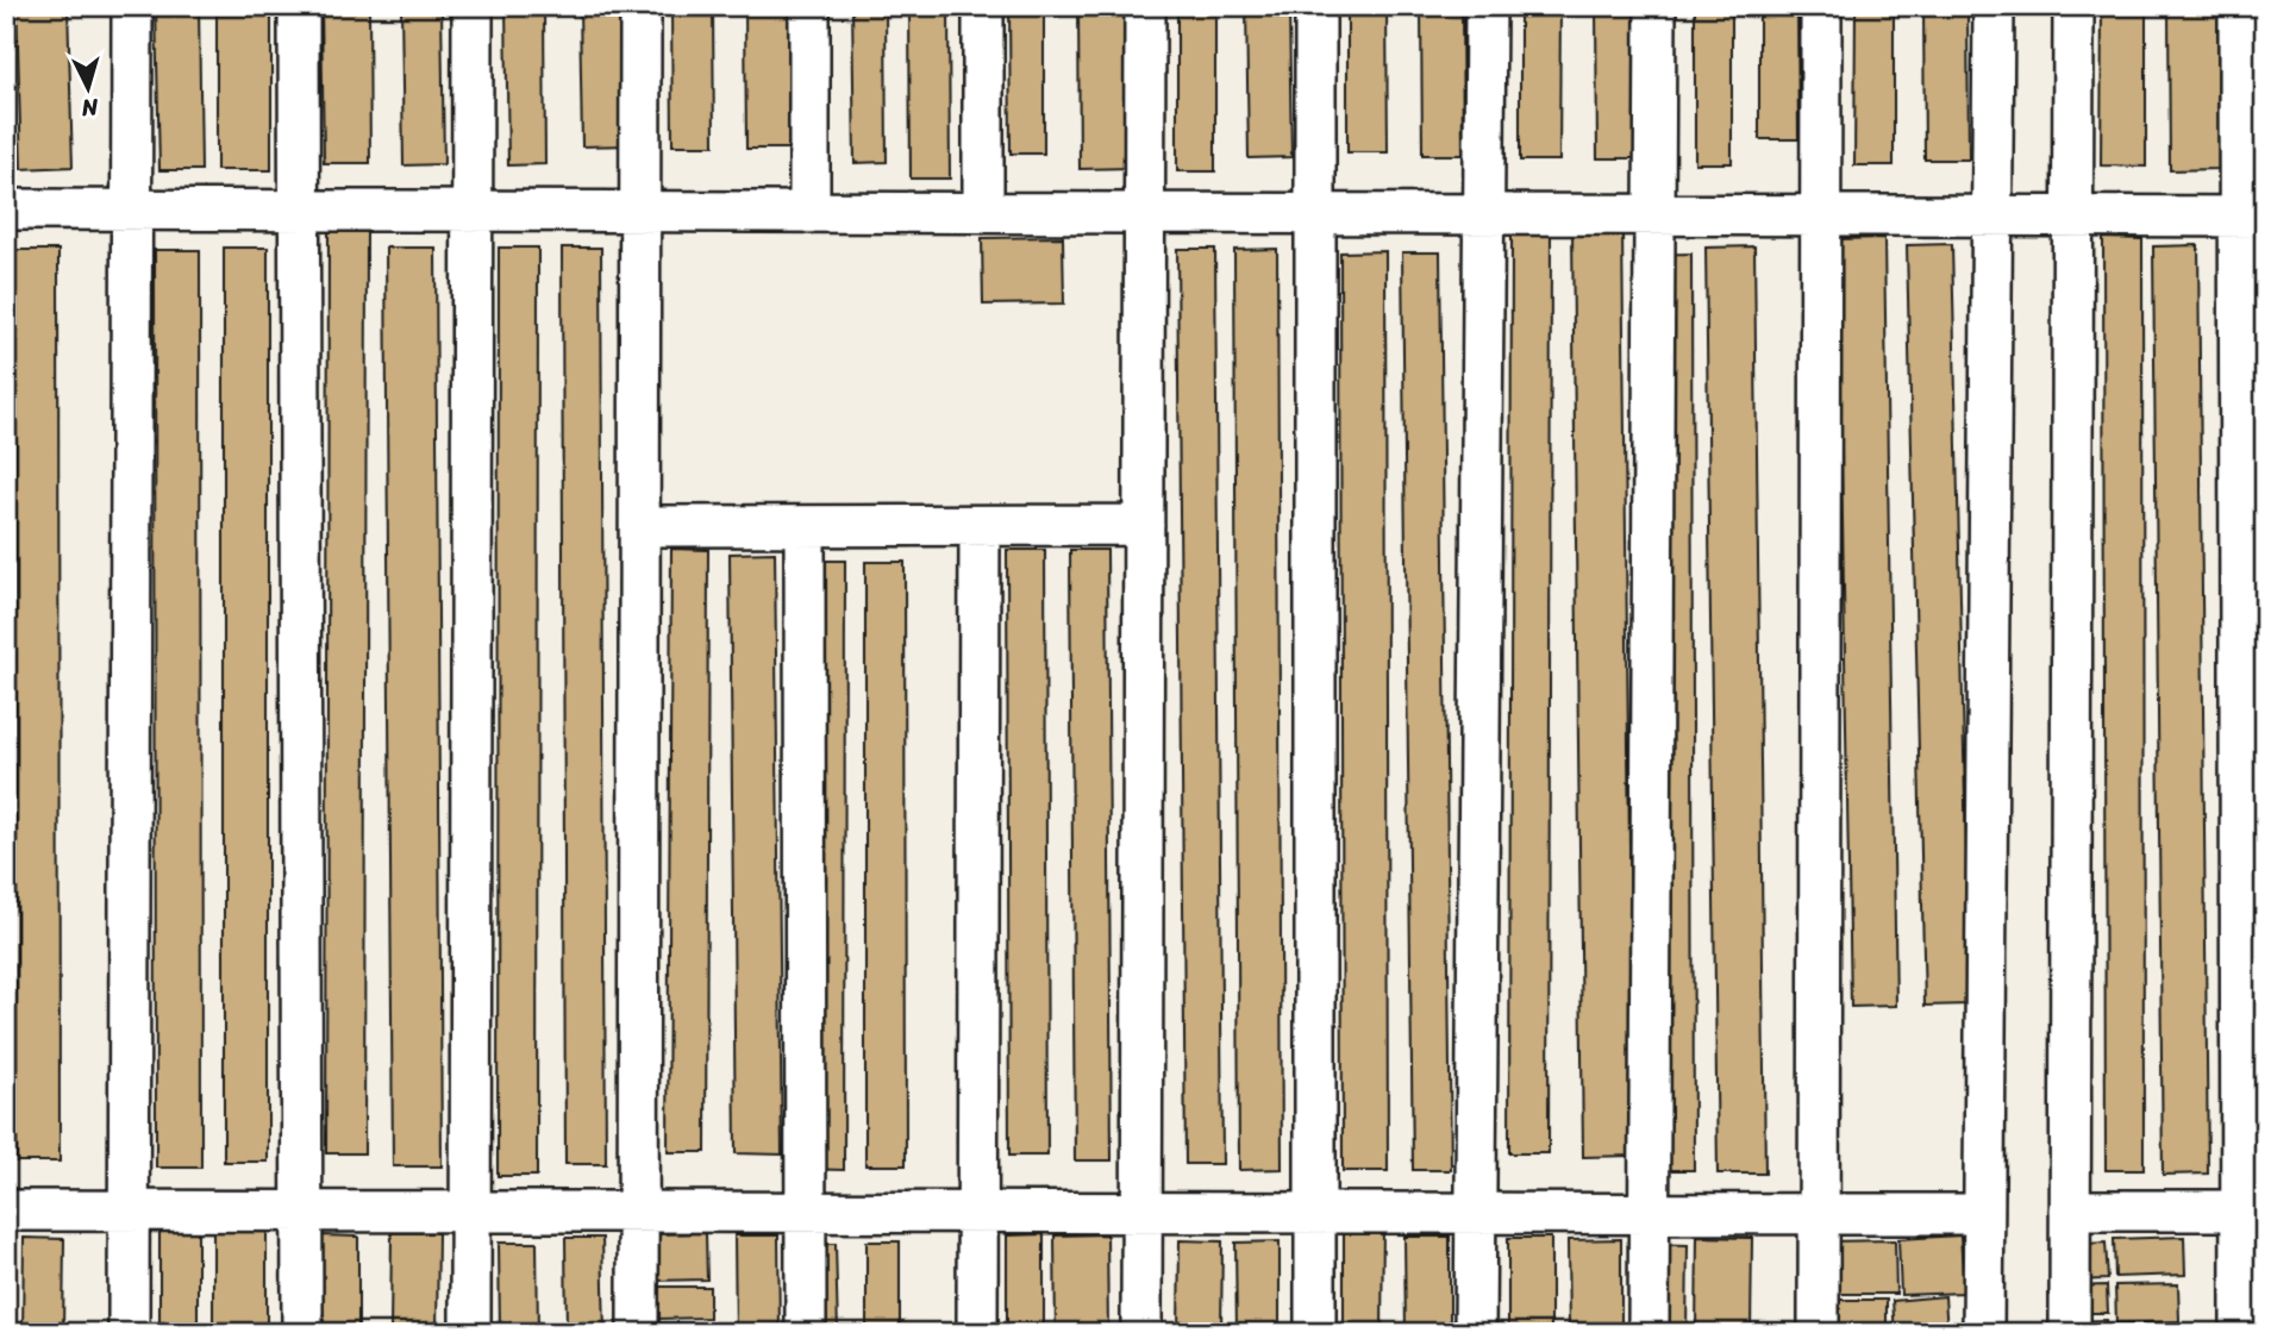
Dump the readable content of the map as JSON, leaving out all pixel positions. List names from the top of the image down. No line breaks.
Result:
{"north":"bottom"}
